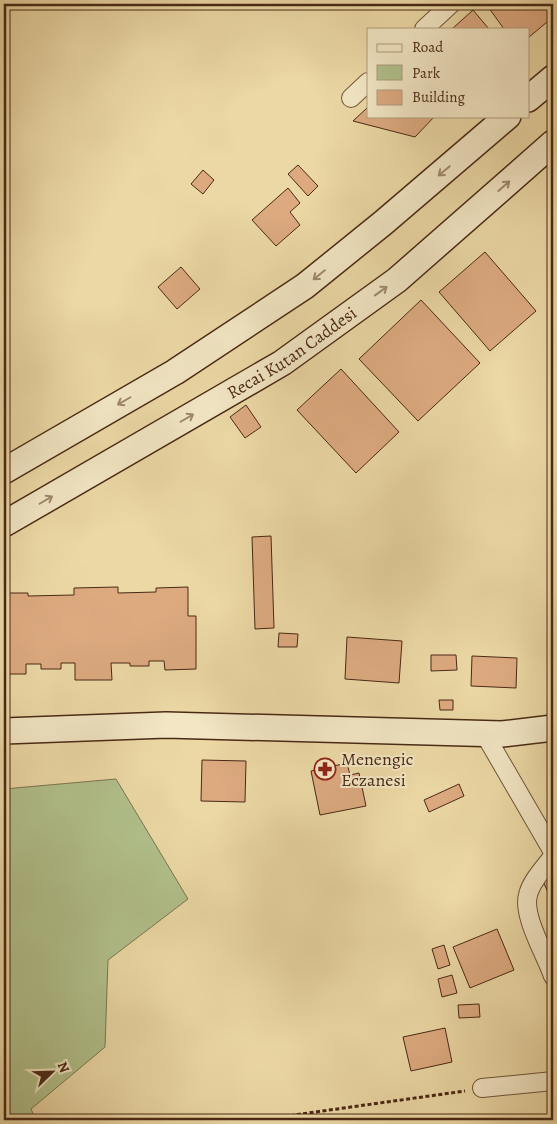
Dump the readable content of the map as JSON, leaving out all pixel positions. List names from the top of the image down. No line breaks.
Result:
{"streets":{"main road":["Recai Kutan Caddesi"]},"places":{"pharmacy":["Menengic Eczanesi"]},"legend":["Road","Park","Building"],"north":"top right"}
